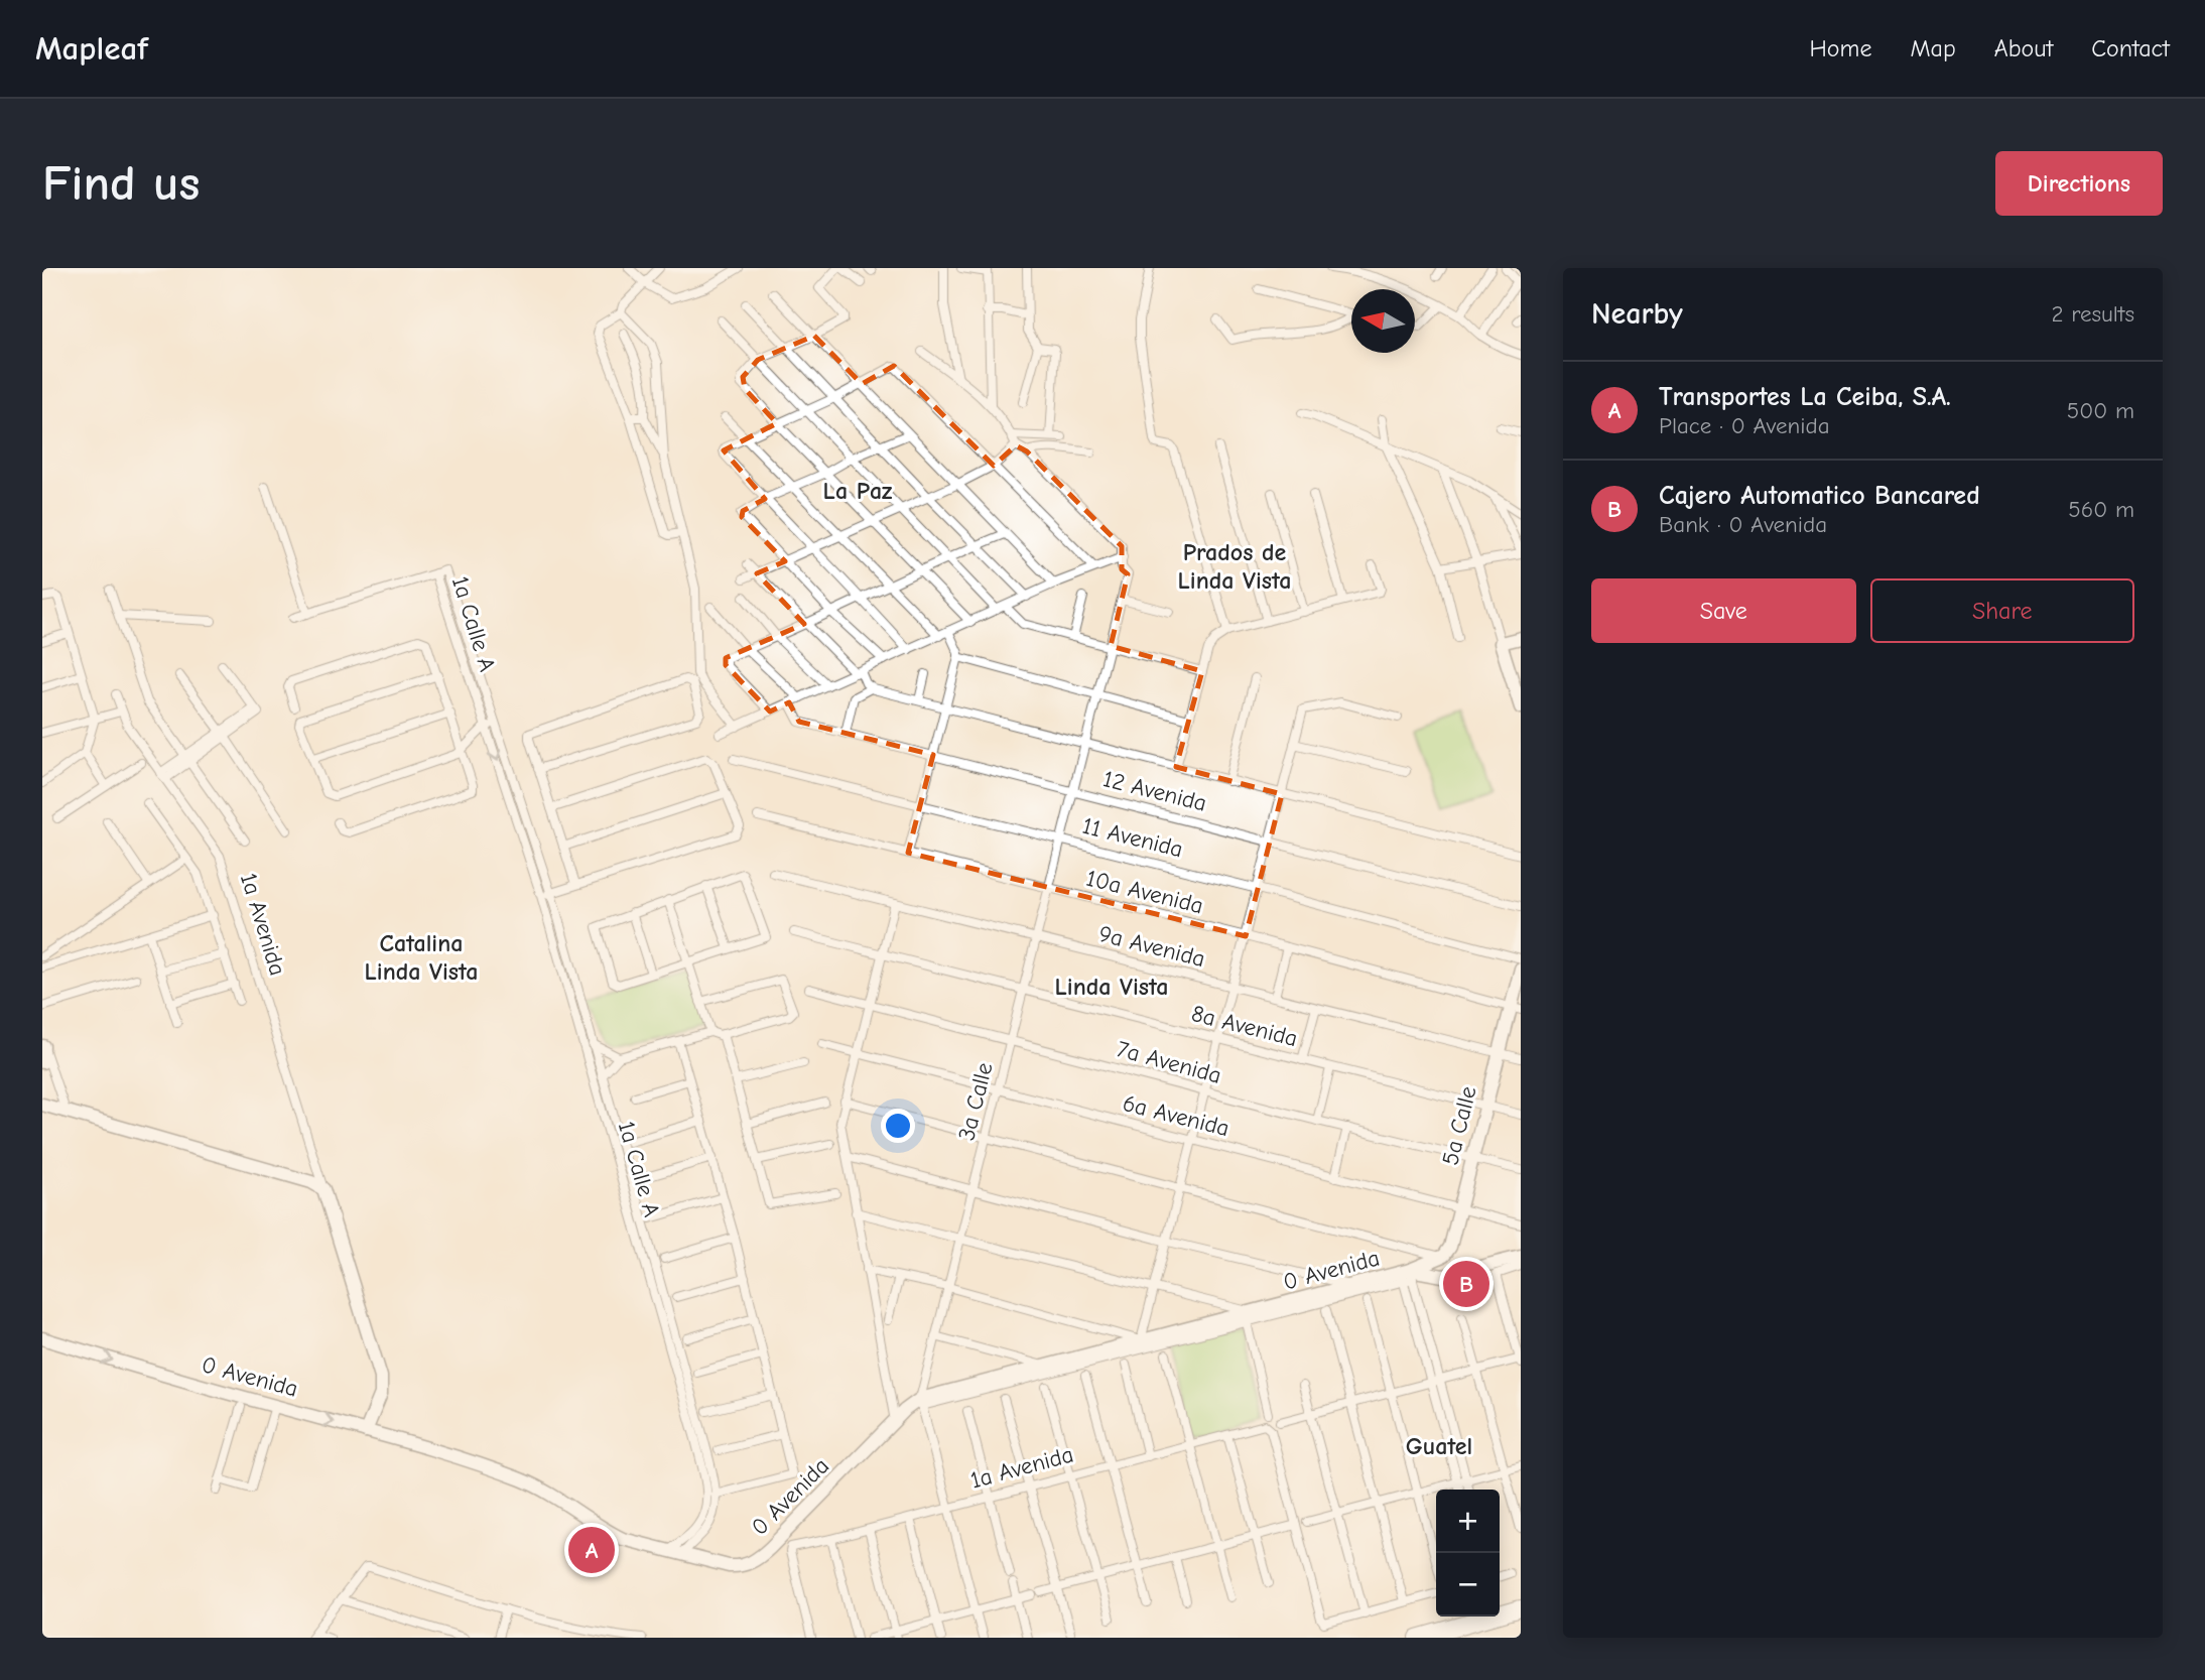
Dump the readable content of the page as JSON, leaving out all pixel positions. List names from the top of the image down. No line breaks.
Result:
{"streets":{"street":["1a Calle A","12 Avenida","11 Avenida","10a Avenida","1a Avenida","9a Avenida","8a Avenida","7a Avenida","3a Calle","6a Avenida","5a Calle","0 Avenida"]},"crossings":[["12 Avenida","3a Calle"],["11 Avenida","3a Calle"],["10a Avenida","3a Calle"],["10a Avenida","5a Calle"],["1a Avenida","3a Calle"],["1a Avenida","0 Avenida"],["9a Avenida","3a Calle"],["9a Avenida","5a Calle"],["8a Avenida","3a Calle"],["8a Avenida","5a Calle"],["7a Avenida","3a Calle"],["7a Avenida","5a Calle"],["3a Calle","6a Avenida"],["3a Calle","0 Avenida"],["6a Avenida","5a Calle"]],"districts":["La Paz","Prados de Linda Vista","Catalina Linda Vista","Linda Vista","Guatel"],"north":"left","page":{"header":"Mapleaf","nav":["Home","Map","About","Contact"],"buttons":["Directions",["Save","Share"]],"title":"Find us","heading":["Nearby","2 results"],"list":[{"mark":"A","name":"Transportes La Ceiba, S.A.","note":"Place · 0 Avenida","value":"500 m"},{"mark":"B","name":"Cajero Automatico Bancared","note":"Bank · 0 Avenida","value":"560 m"}],"pins":["B","A"],"map_buttons":["+","−"]}}
